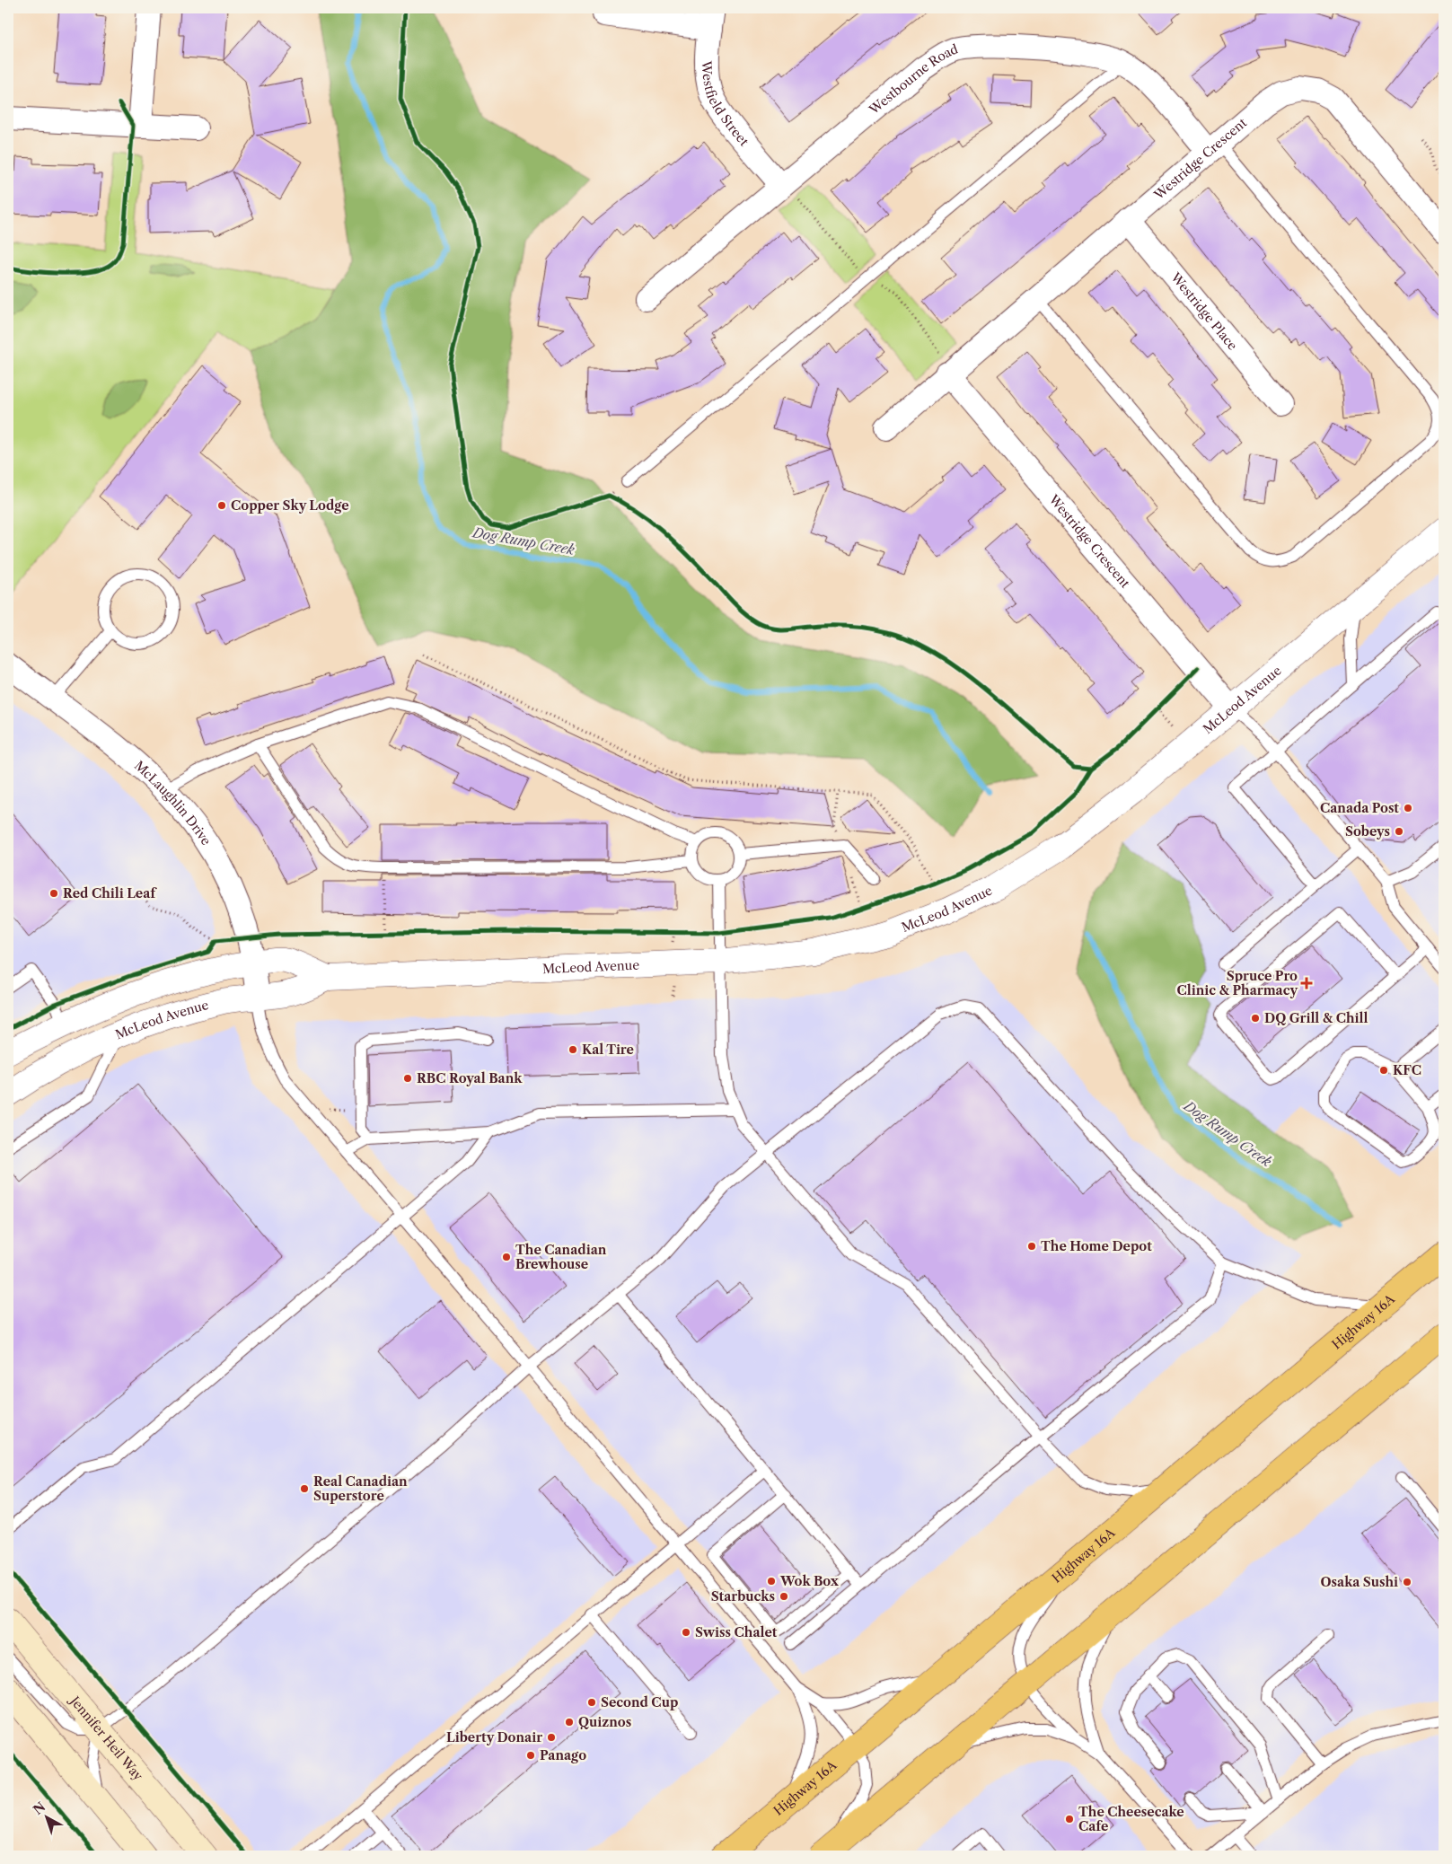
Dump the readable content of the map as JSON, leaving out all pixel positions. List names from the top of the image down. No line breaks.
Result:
{"streets":{"main road":["Highway 16A","Jennifer Heil Way"],"street":["Westbourne Road","Westfield Street","Westridge Crescent","Westridge Place","McLeod Avenue","McLaughlin Drive"]},"crossings":[["Westbourne Road","Westfield Street"],["Westbourne Road","Westridge Crescent"],["Westridge Crescent","Westridge Place"],["Westridge Crescent","McLeod Avenue"],["McLeod Avenue","McLaughlin Drive"]],"water":["Dog Rump Creek"],"places":{"other":["Copper Sky Lodge","Canada Post","Sobeys","Red Chili Leaf","DQ Grill & Chill","Kal Tire","KFC","RBC Royal Bank","The Home Depot","The Canadian Brewhouse","Real Canadian Superstore","Wok Box","Osaka Sushi","Starbucks","Swiss Chalet","Second Cup","Quiznos","Liberty Donair","Panago","The Cheesecake Cafe"],"health":["Spruce Pro Clinic & Pharmacy"]},"north":"top left"}
